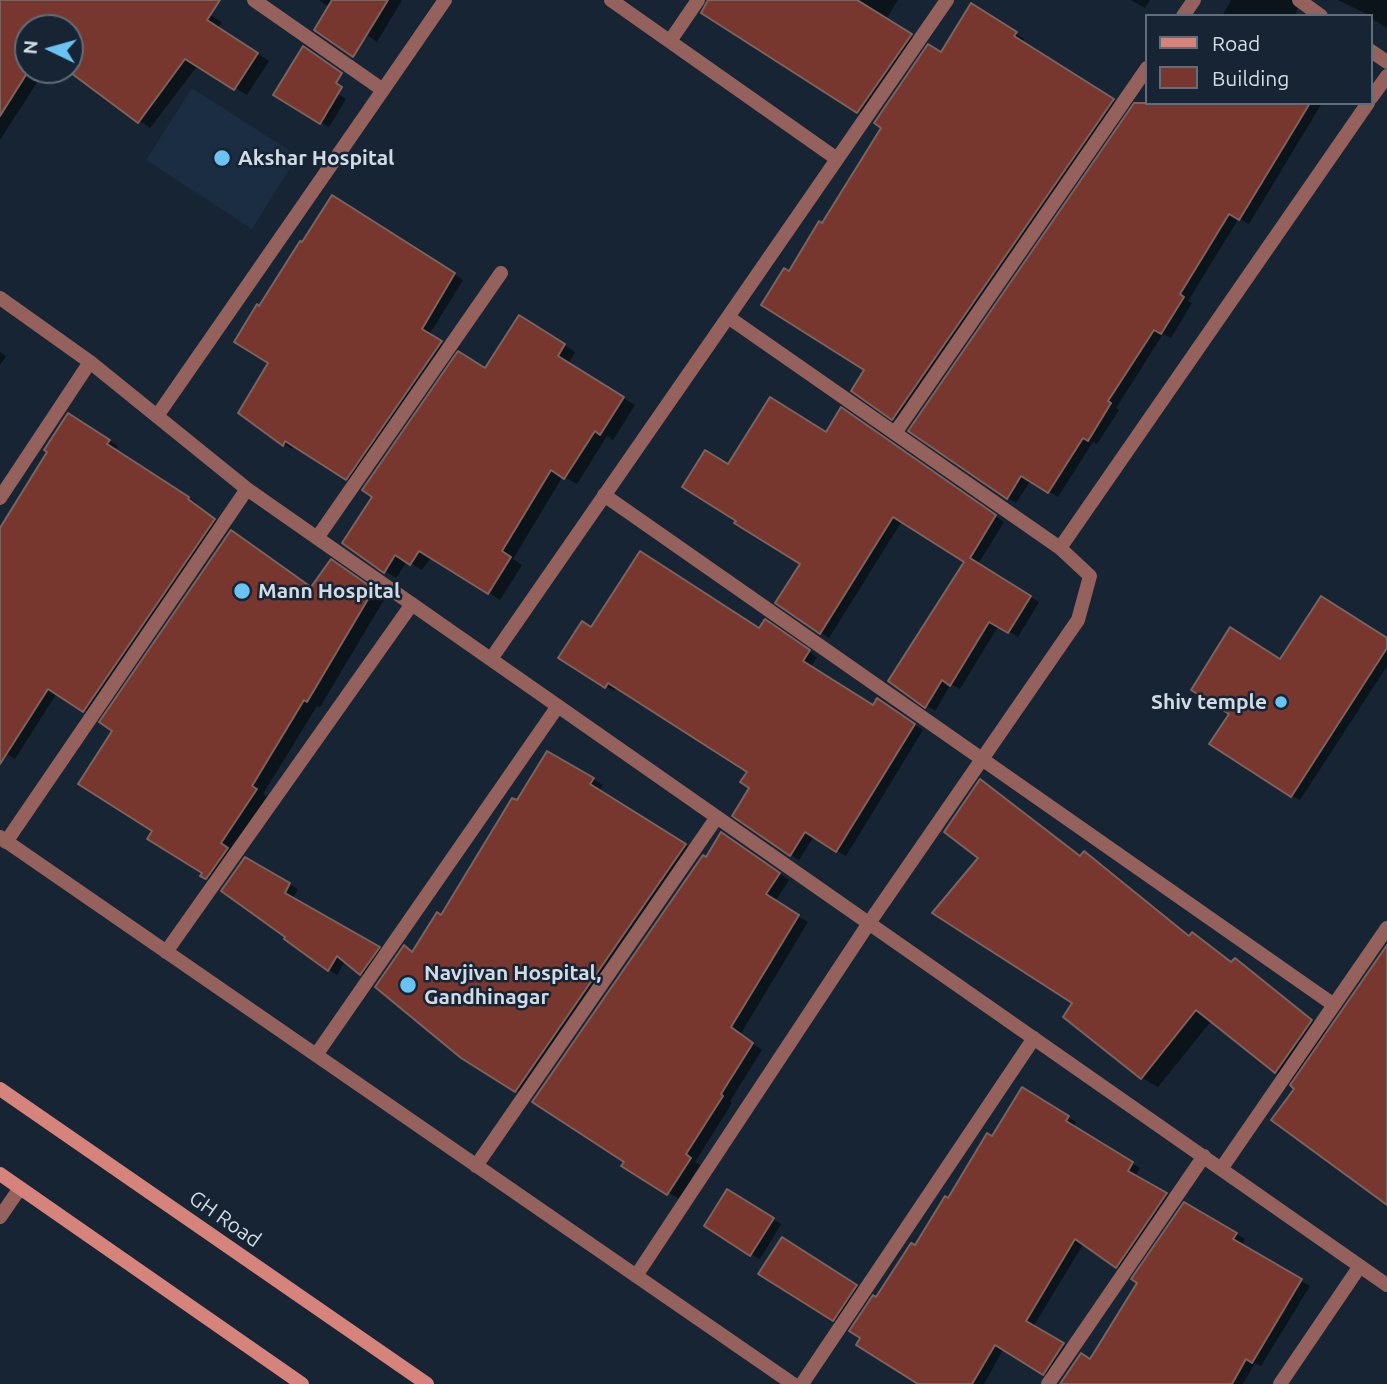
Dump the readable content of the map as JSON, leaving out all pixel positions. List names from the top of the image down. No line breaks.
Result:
{"streets":{"main road":["GH Road"]},"places":["Akshar Hospital","Mann Hospital","Shiv temple","Navjivan Hospital, Gandhinagar"],"legend":["Road","Building"],"north":"left"}
